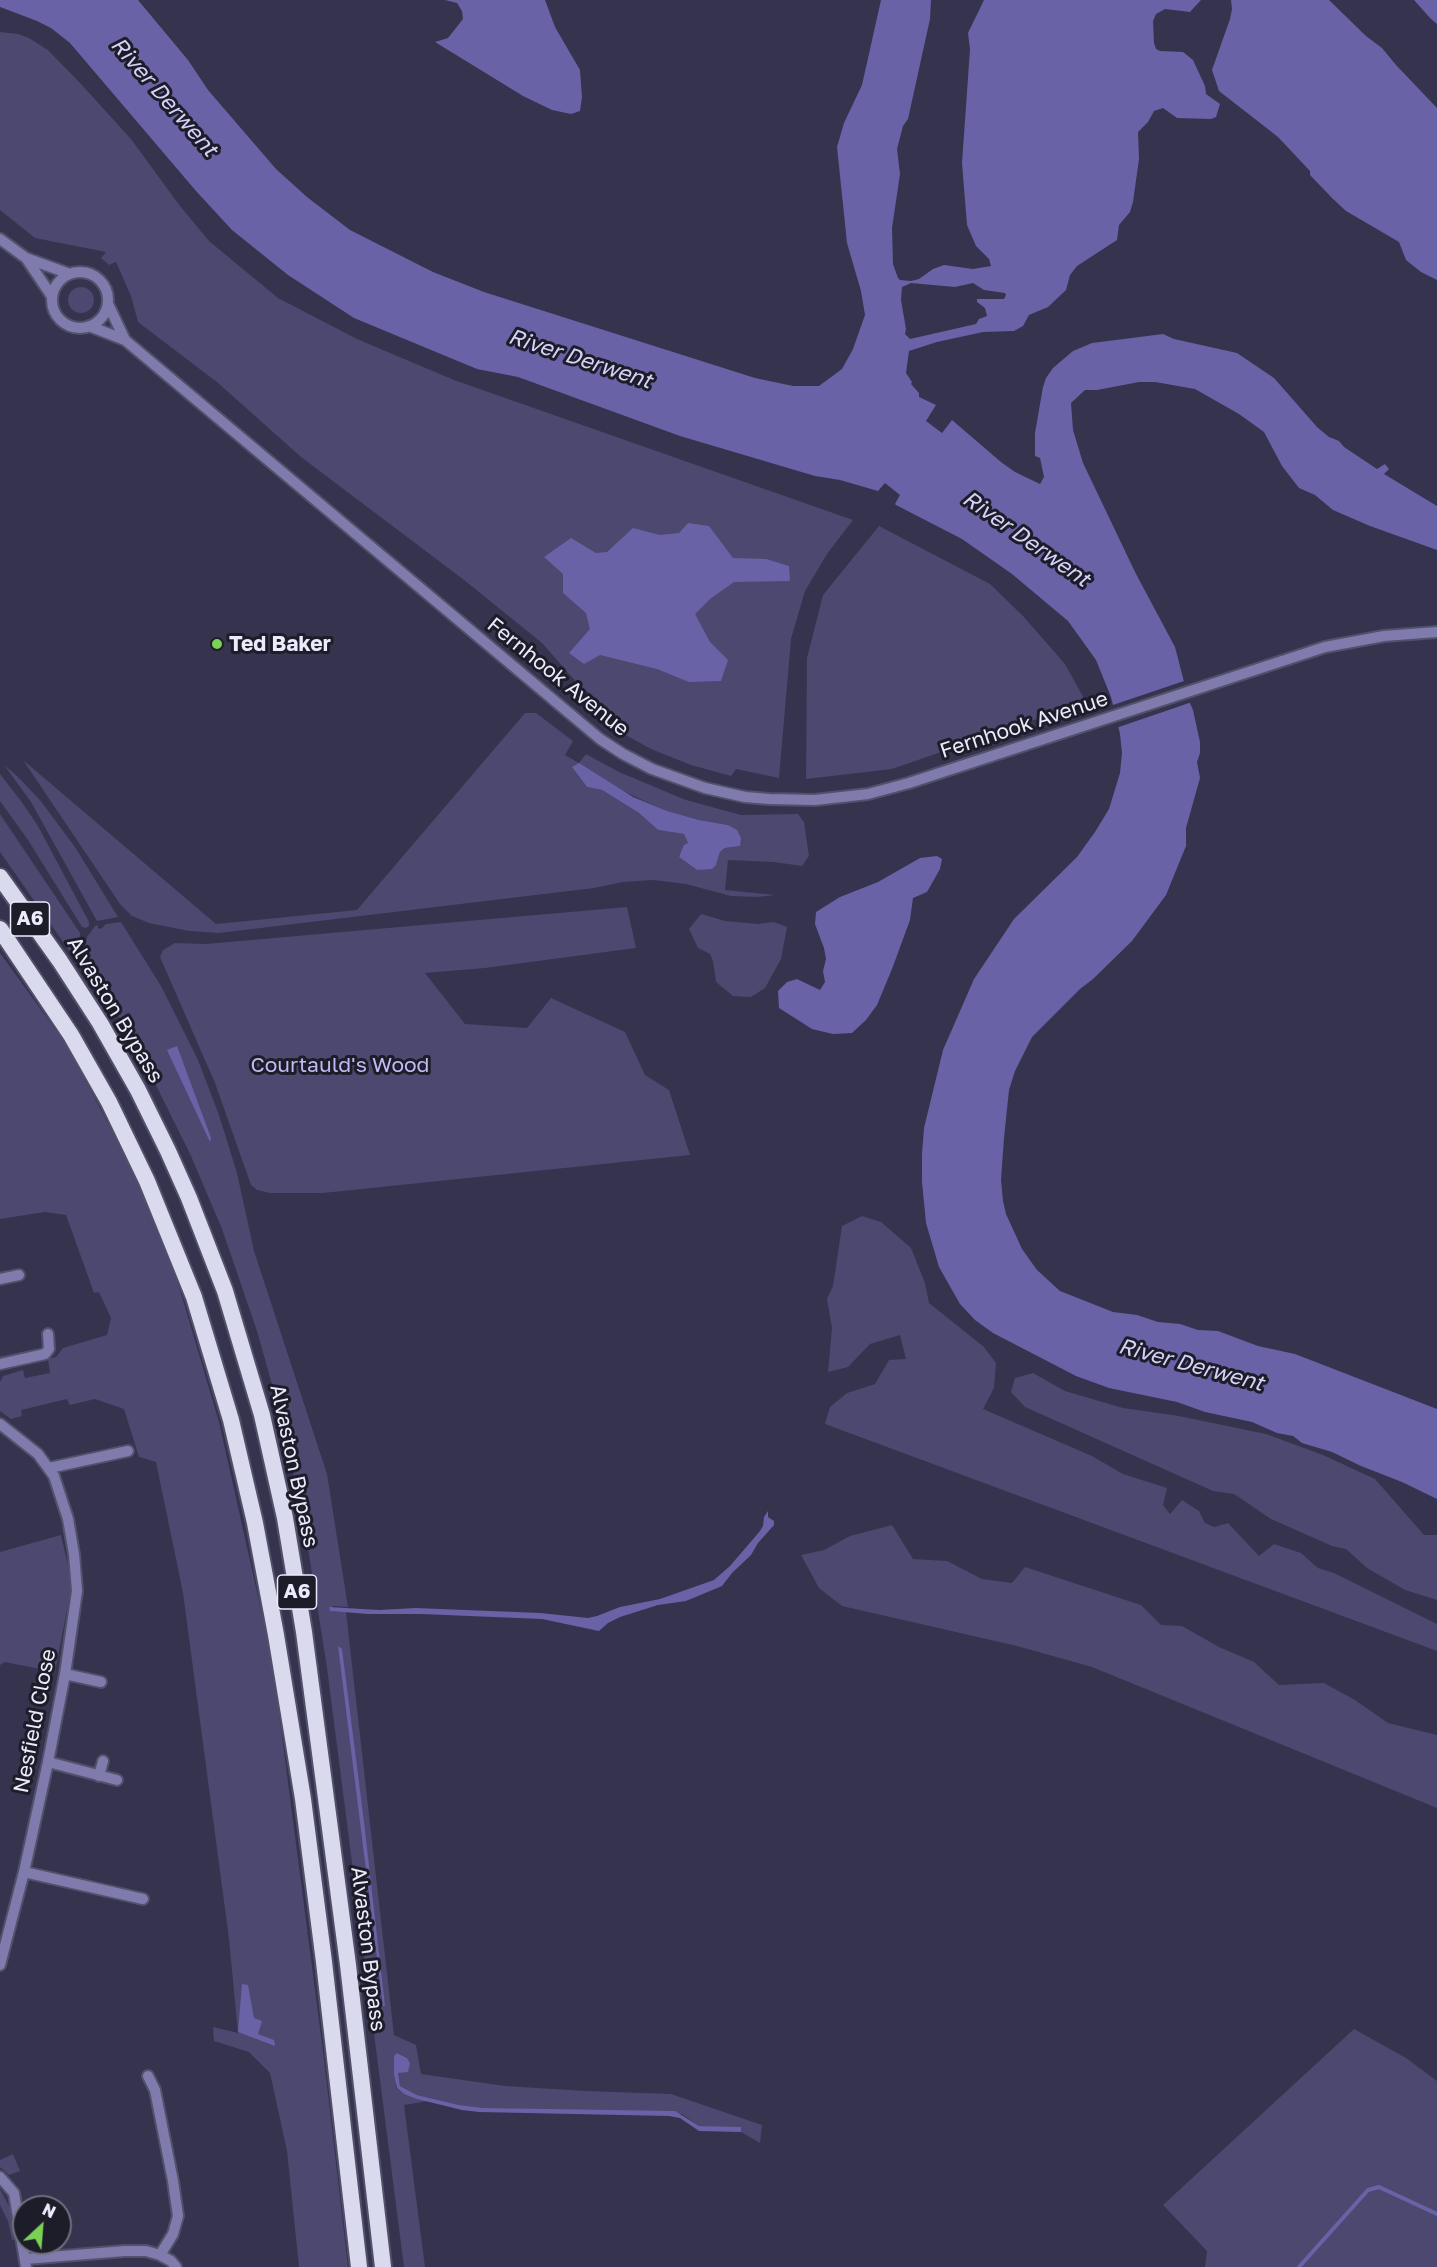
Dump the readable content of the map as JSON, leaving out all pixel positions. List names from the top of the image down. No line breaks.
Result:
{"streets":{"highway":["A6","Alvaston Bypass"],"street":["Fernhook Avenue","Nesfield Close"]},"water":["River Derwent"],"parks":["Courtauld's Wood"],"places":["Ted Baker"],"north":"top right"}
